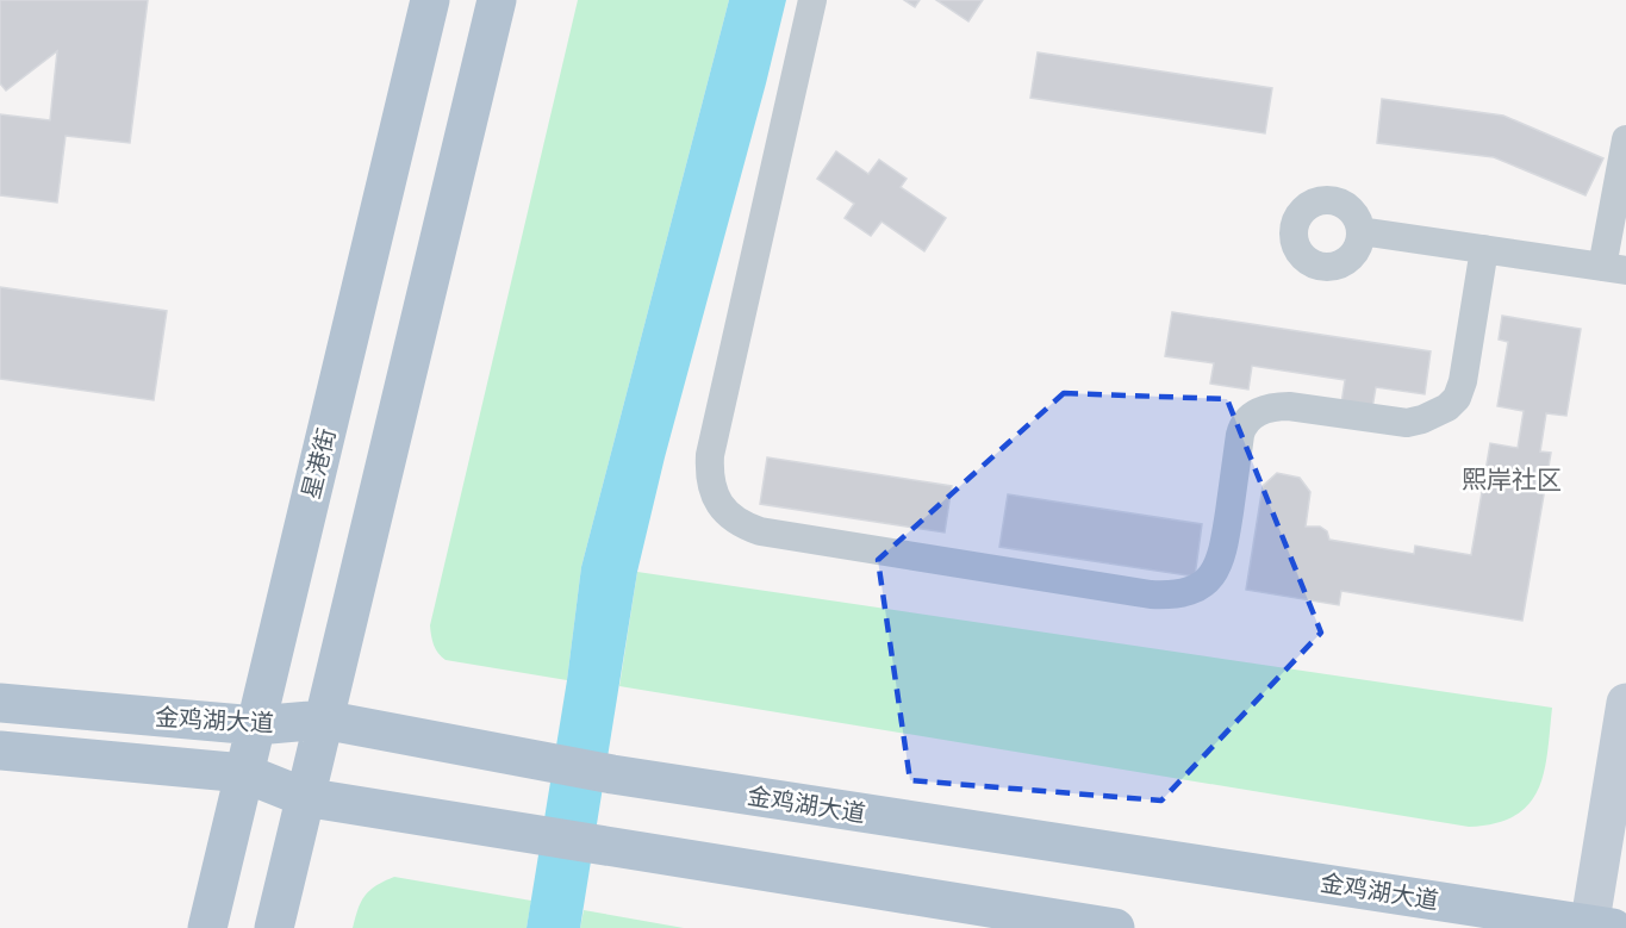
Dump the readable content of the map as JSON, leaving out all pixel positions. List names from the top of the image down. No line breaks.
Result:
{"streets":{"main road":["星港街","金鸡湖大道"]},"crossings":[["星港街","金鸡湖大道"]],"districts":["熙岸社区"]}
